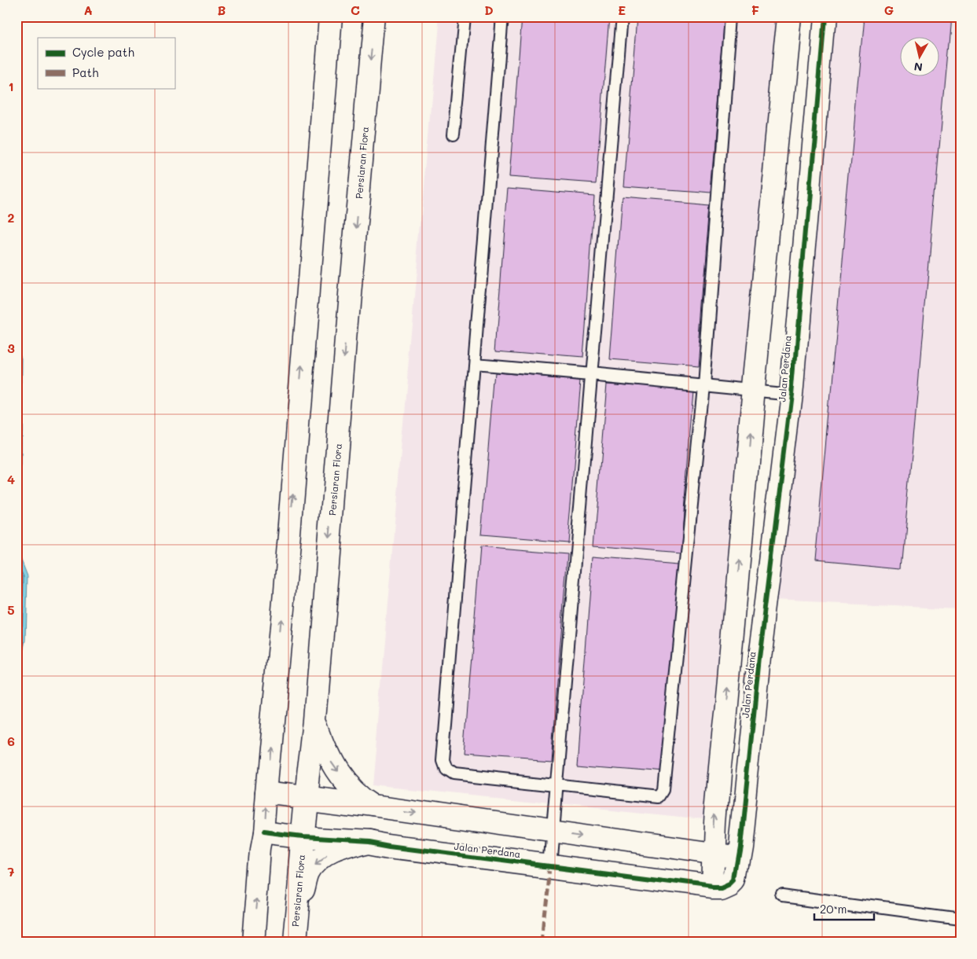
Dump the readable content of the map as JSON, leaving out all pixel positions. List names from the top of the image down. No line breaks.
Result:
{"streets":{"street":["Persiaran Flora","Jalan Perdana"]},"crossings":[["Persiaran Flora","Jalan Perdana"]],"legend":["Cycle path","Path"],"scale_bar":"20 m","north":"bottom","grid":{"columns":["A","B","C","D","E","F","G"],"rows":["1","2","3","4","5","6","7"]}}
